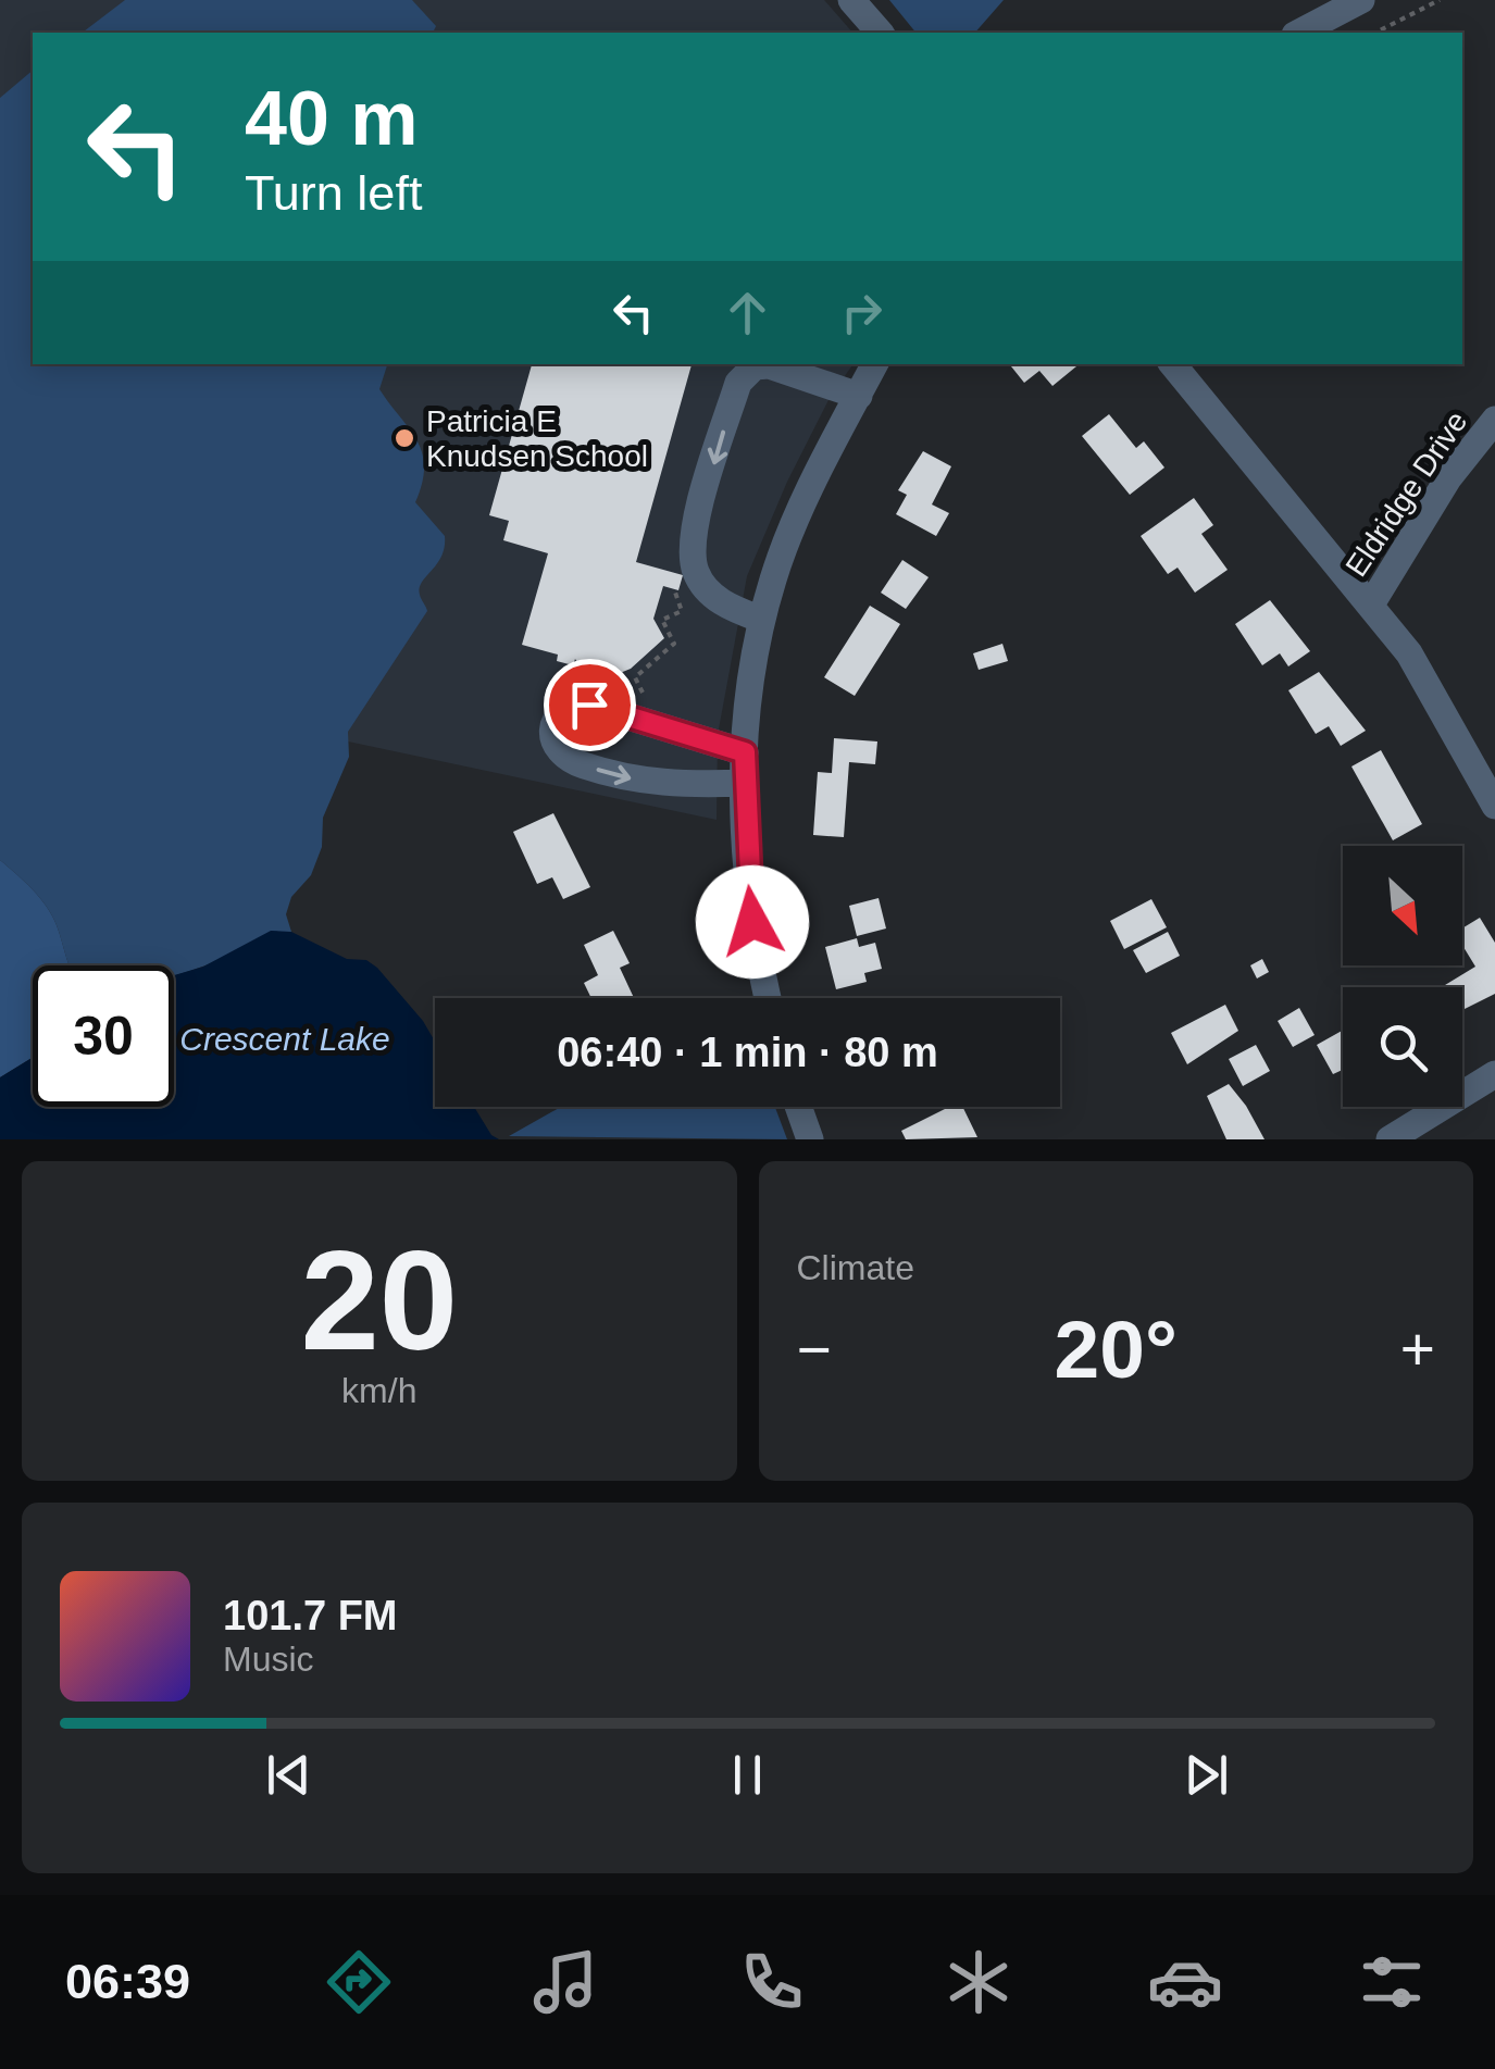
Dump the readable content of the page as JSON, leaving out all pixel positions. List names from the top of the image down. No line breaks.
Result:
{"streets":{"street":["Eldridge Drive"]},"water":["Crescent Lake"],"places":["Patricia E Knudsen School"],"north":"bottom right","page":{"turn":["40 m","Turn left"],"limit":"30","trip":"06:40 · 1 min · 80 m","tile":[["20","km/h"],"Climate"],"heat":["−","20°","+"],"song":["101.7 FM","Music"],"tabs":"06:39"}}
